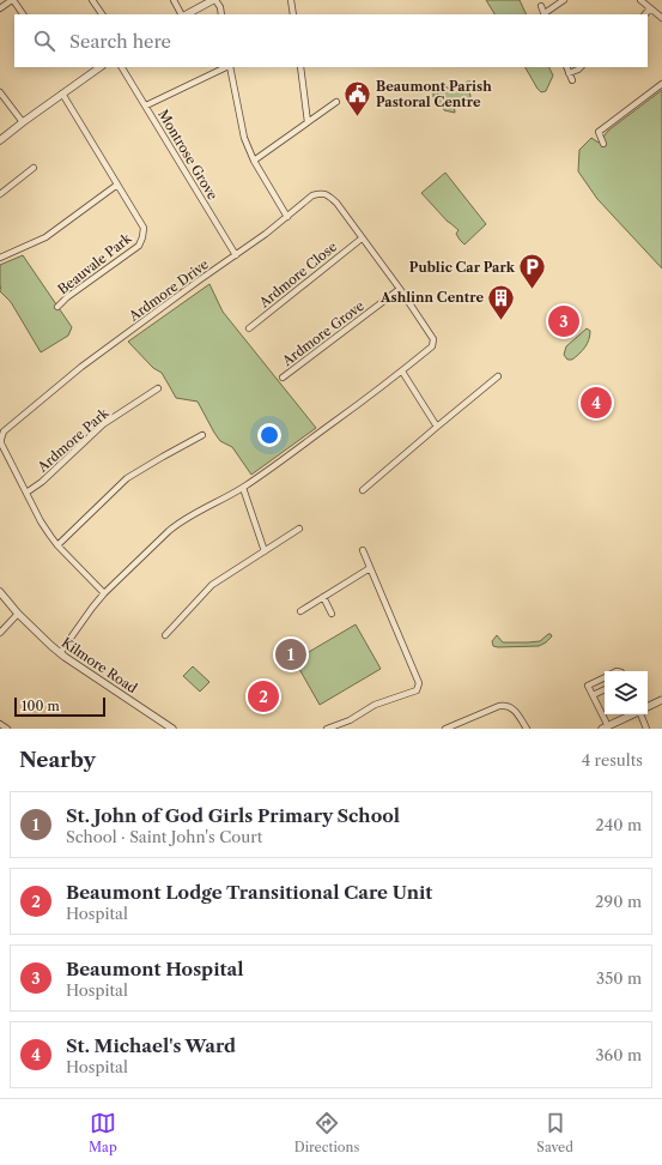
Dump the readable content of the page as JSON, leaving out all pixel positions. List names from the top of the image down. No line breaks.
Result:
{"streets":{"street":["Montrose Grove","Beauvale Park","Ardmore Close","Ardmore Drive","Ardmore Grove","Ardmore Park","Kilmore Road"]},"crossings":[["Montrose Grove","Ardmore Drive"],["Ardmore Close","Ardmore Drive"],["Ardmore Drive","Ardmore Grove"],["Ardmore Drive","Ardmore Park"],["Ardmore Drive","Kilmore Road"]],"places":{"public building":["Beaumont Parish Pastoral Centre"],"parking":["Public Car Park"],"building":["Ashlinn Centre"]},"scale_bar":"100 m","page":{"search":"Search here","pins":["3","4","1","2"],"scale":"100 m","heading":["Nearby","4 results"],"list":[{"mark":"1","name":"St. John of God Girls Primary School","note":"School · Saint John's Court","value":"240 m"},{"mark":"2","name":"Beaumont Lodge Transitional Care Unit","note":"Hospital","value":"290 m"},{"mark":"3","name":"Beaumont Hospital","note":"Hospital","value":"350 m"},{"mark":"4","name":"St. Michael's Ward","note":"Hospital","value":"360 m"}],"nav":["Map","Directions","Saved"]}}
